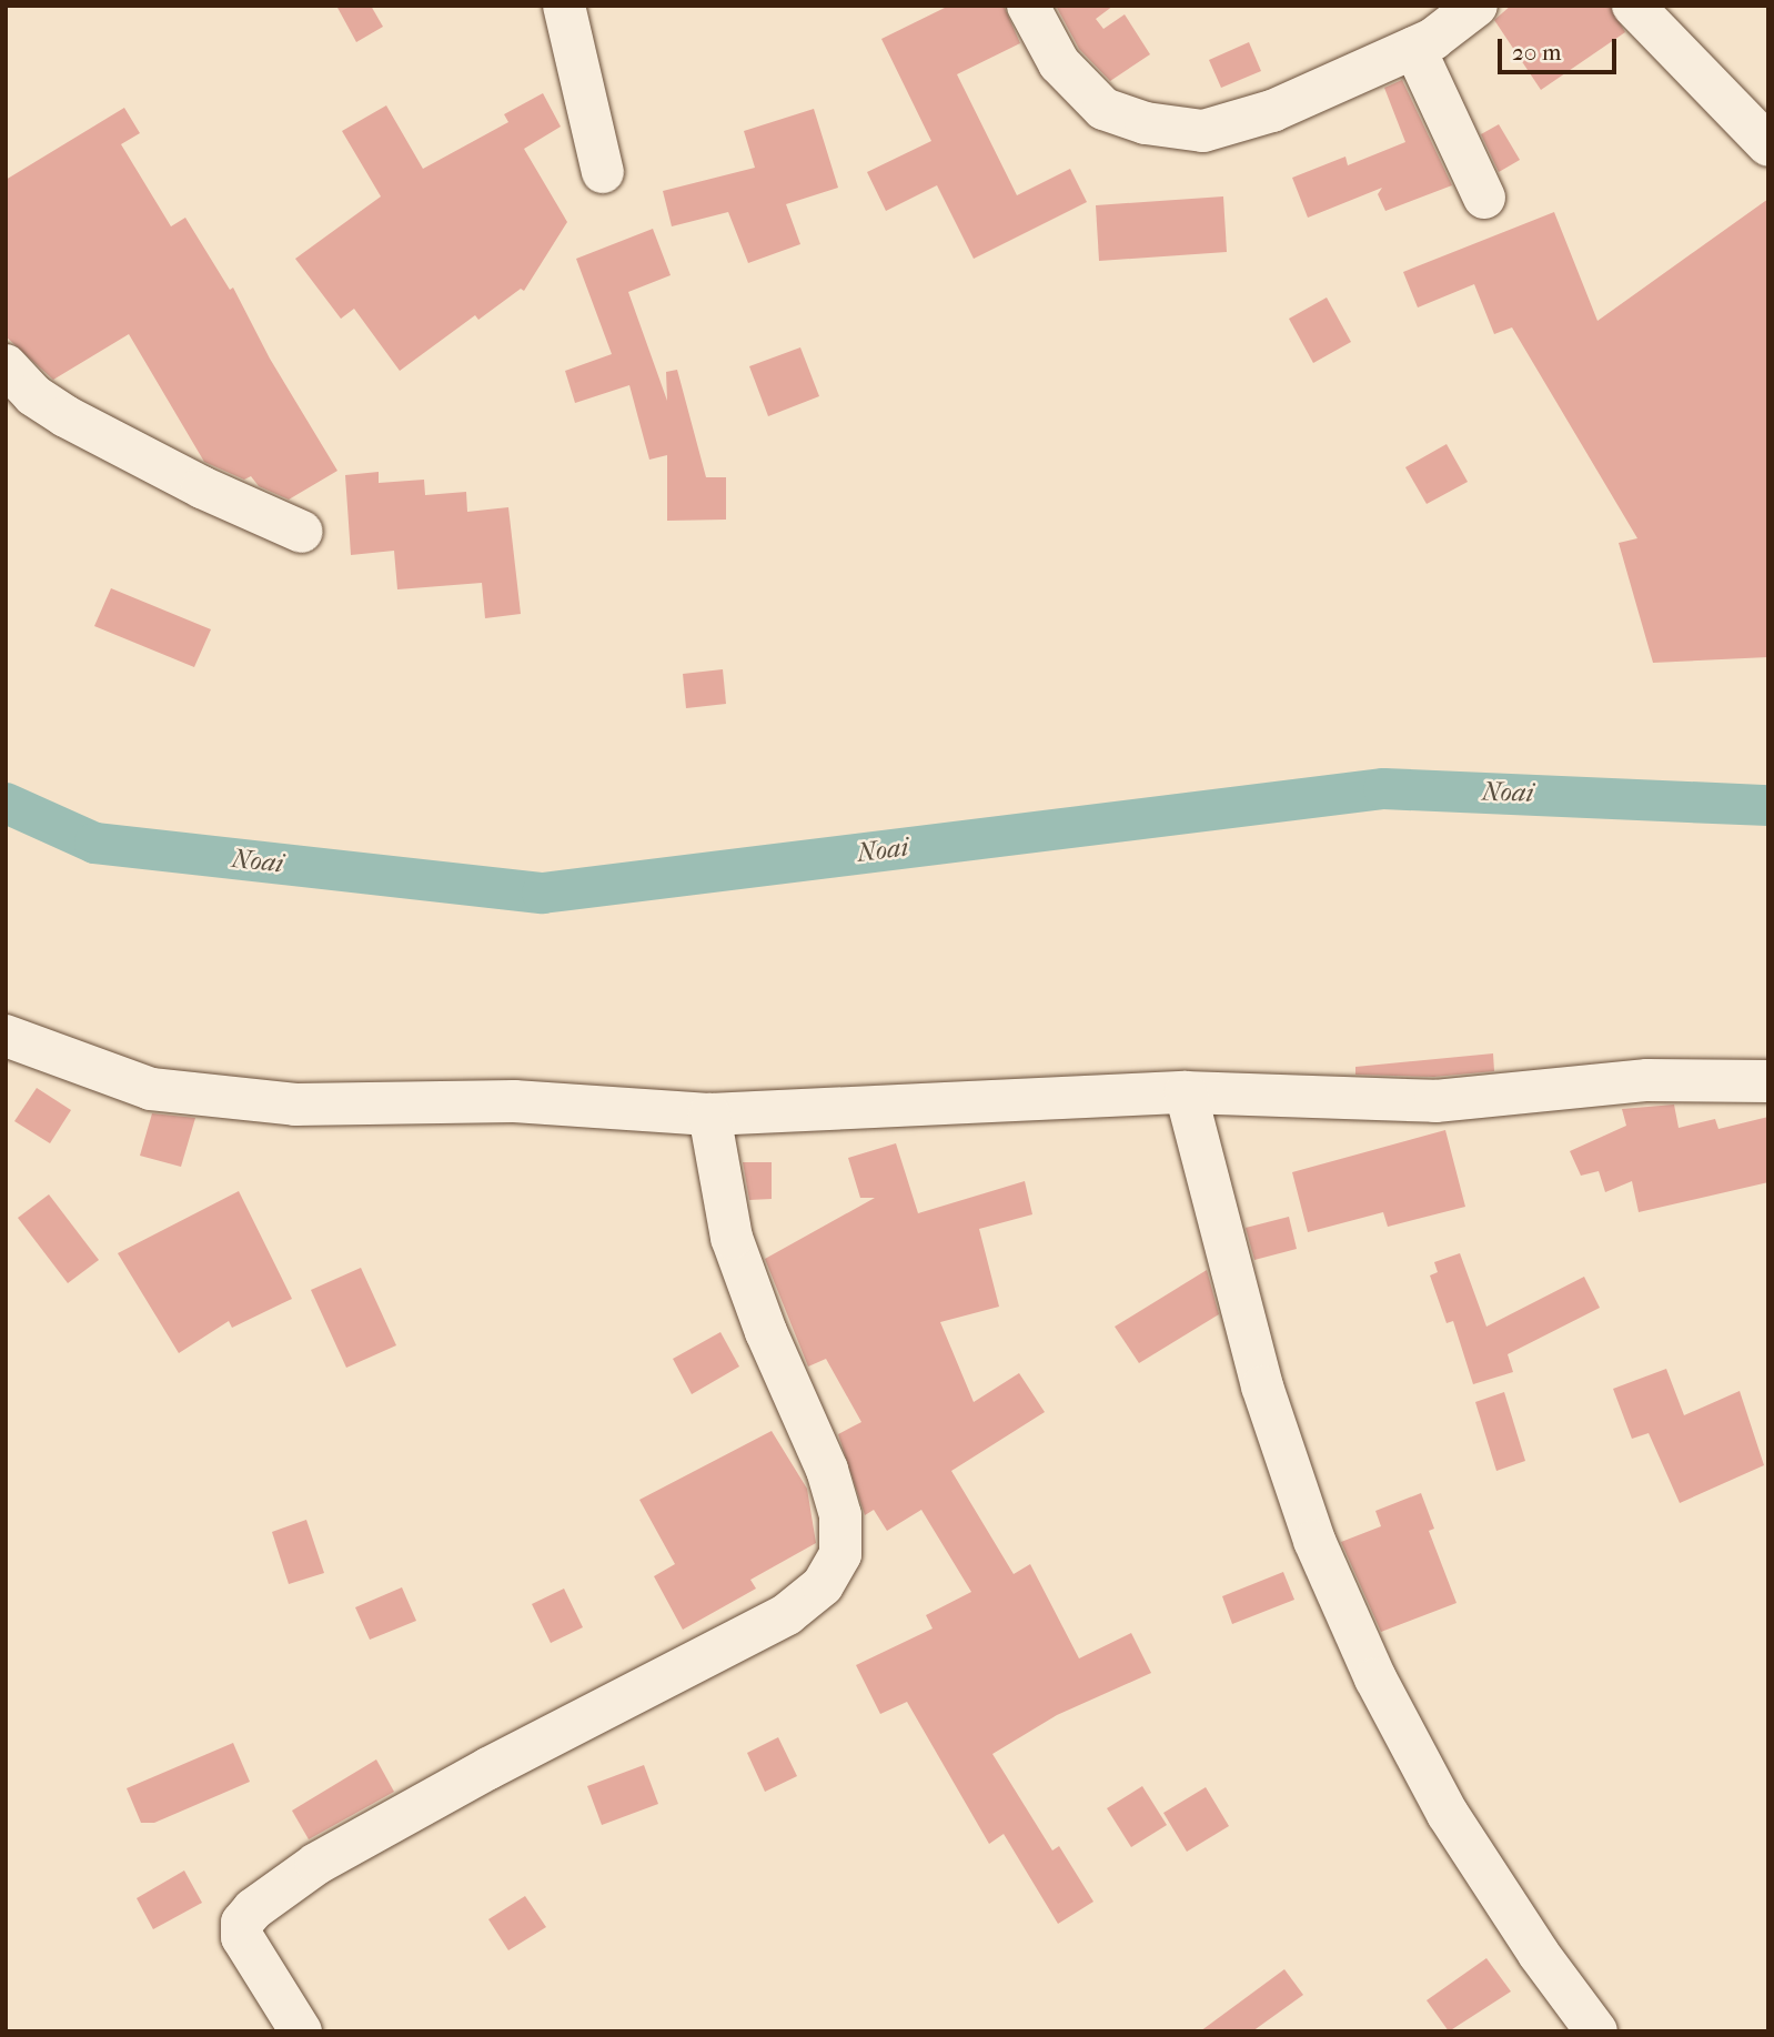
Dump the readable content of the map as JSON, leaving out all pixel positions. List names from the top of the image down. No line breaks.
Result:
{"water":["Noai"],"scale_bar":"20 m"}
